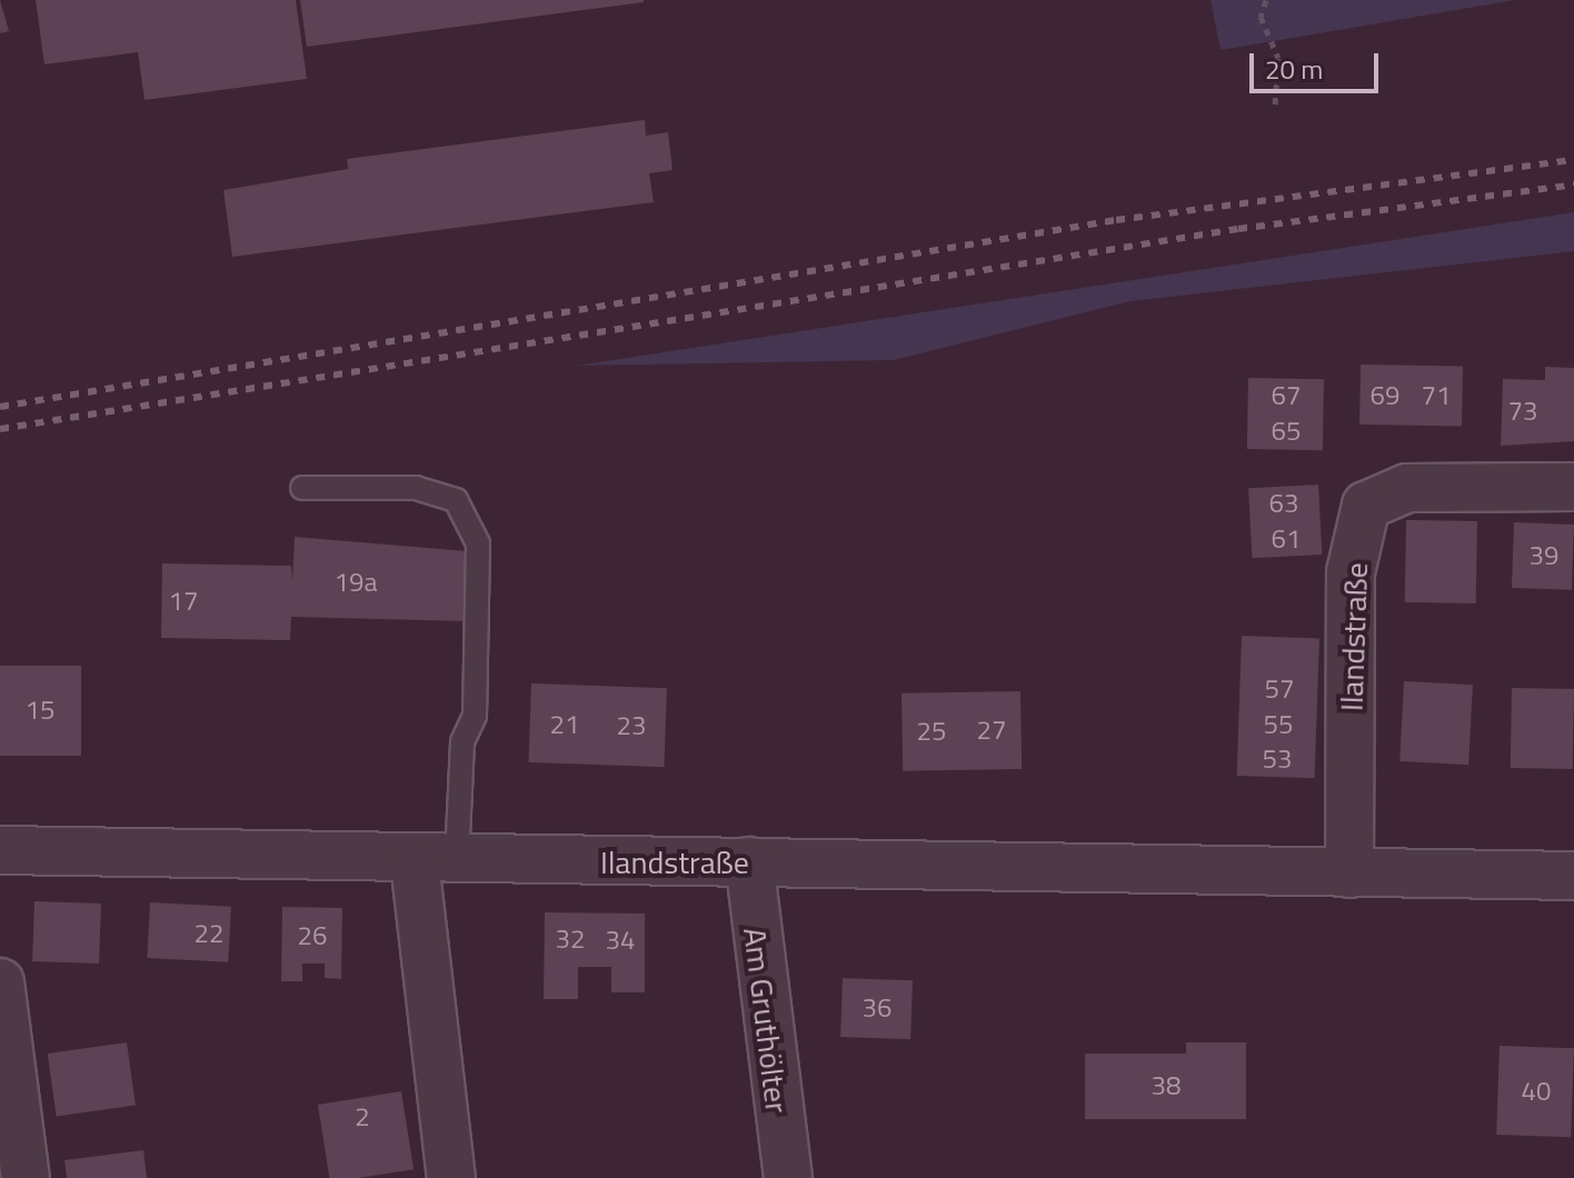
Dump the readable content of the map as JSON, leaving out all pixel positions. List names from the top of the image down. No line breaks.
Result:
{"streets":{"street":["Ilandstraße","Am Gruthölter"]},"crossings":[["Ilandstraße","Am Gruthölter"]],"house_numbers":["67","69","71","73","65","63","61","39","19a","17","57","15","21","55","23","27","25","53","22","26","32","34","36","38","40","2"],"scale_bar":"20 m"}
